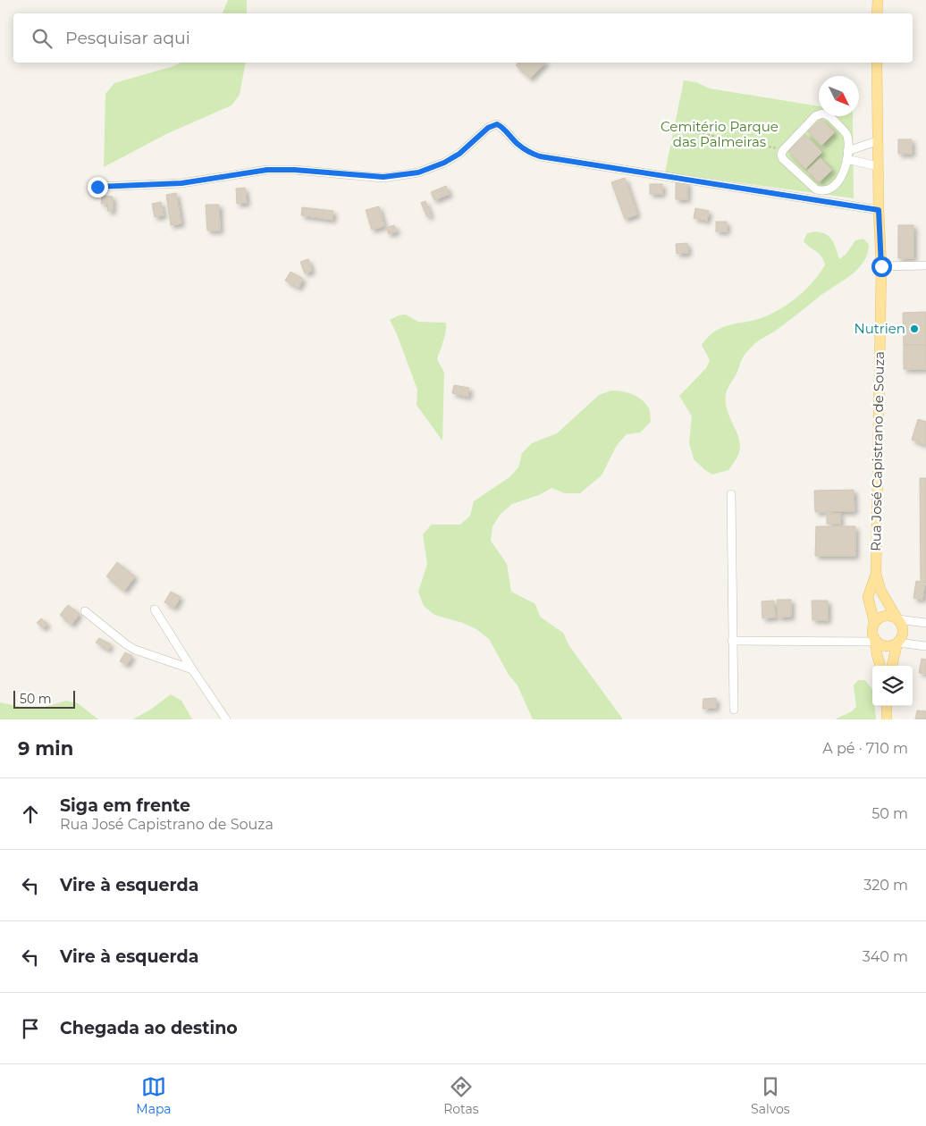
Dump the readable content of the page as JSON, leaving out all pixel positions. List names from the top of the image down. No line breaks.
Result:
{"streets":{"main road":["Rua José Capistrano de Souza"]},"parks":["Cemitério Parque das Palmeiras"],"places":["Nutrien"],"scale_bar":"50 m","north":"bottom right","page":{"search":"Pesquisar aqui","scale":"50 m","heading":["9 min","A pé · 710 m"],"list":[["Siga em frente","Rua José Capistrano de Souza","50 m"],["Vire à esquerda","320 m"],["Vire à esquerda","340 m"],"Chegada ao destino"],"nav":["Mapa","Rotas","Salvos"]}}
